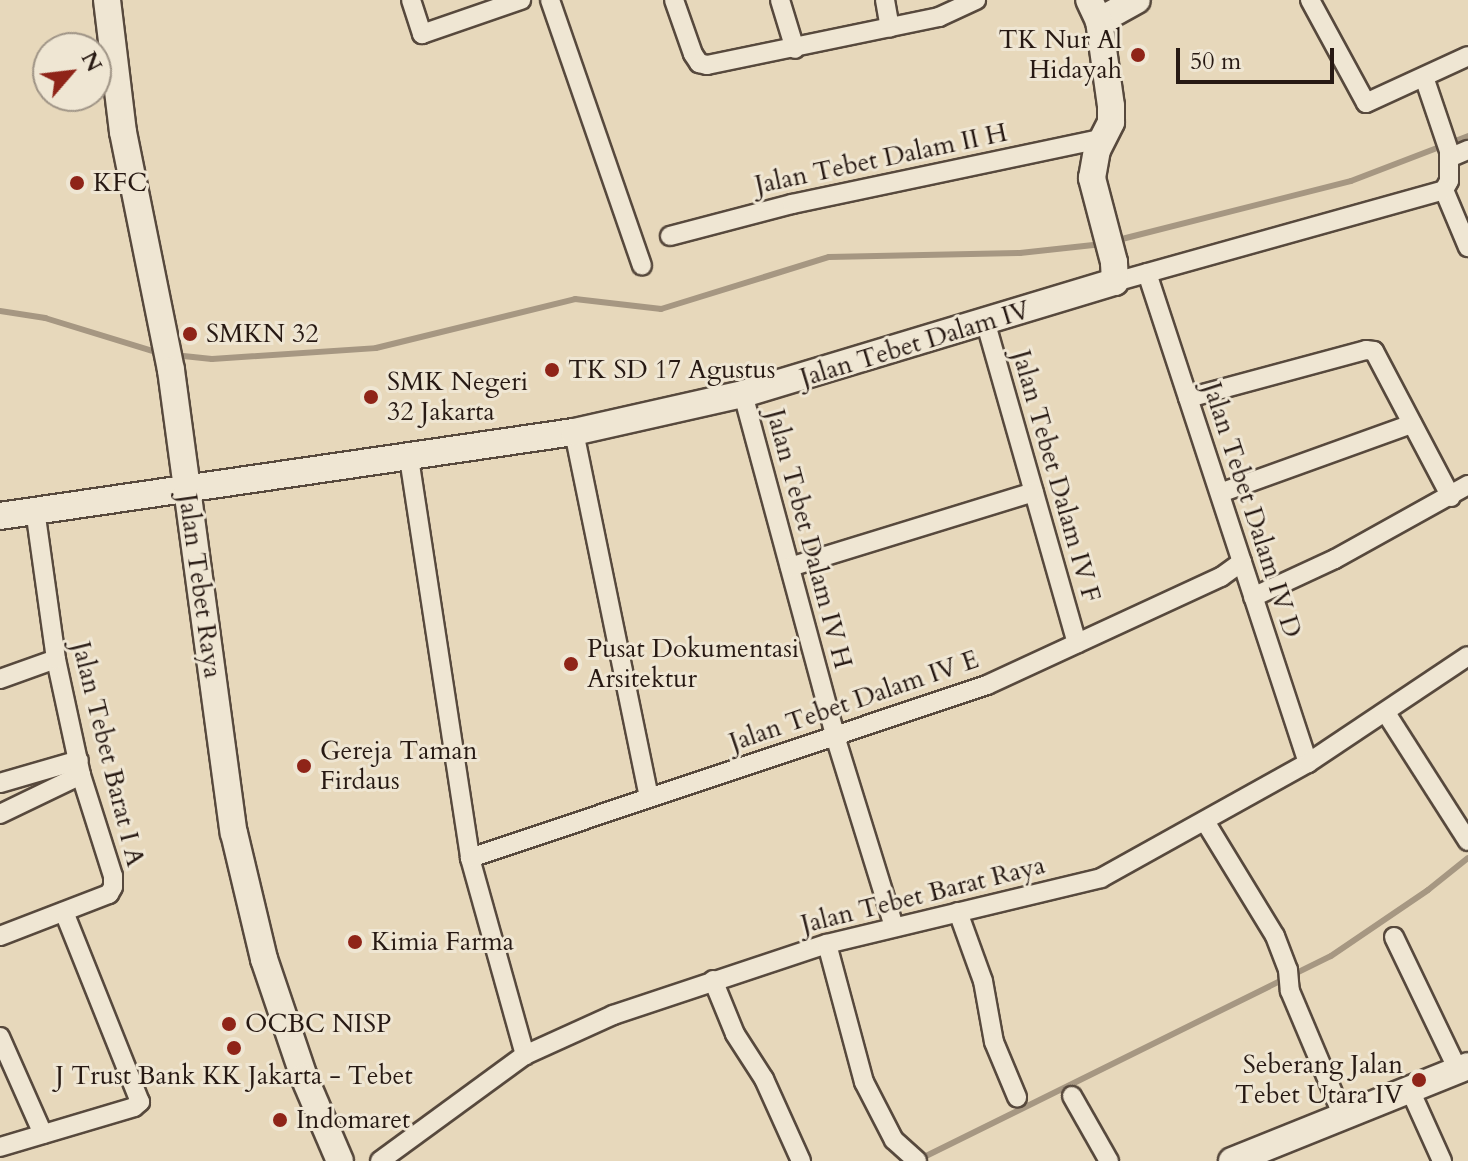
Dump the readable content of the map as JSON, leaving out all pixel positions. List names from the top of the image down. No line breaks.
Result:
{"streets":{"street":["Jalan Tebet Dalam II H","Jalan Tebet Dalam IV","Jalan Tebet Dalam IV F","Jalan Tebet Dalam IV D","Jalan Tebet Dalam IV H","Jalan Tebet Raya","Jalan Tebet Dalam IV E","Jalan Tebet Barat I A","Jalan Tebet Barat Raya"]},"crossings":[["Jalan Tebet Dalam IV","Jalan Tebet Dalam IV F"],["Jalan Tebet Dalam IV","Jalan Tebet Dalam IV D"],["Jalan Tebet Dalam IV","Jalan Tebet Dalam IV H"],["Jalan Tebet Dalam IV","Jalan Tebet Raya"],["Jalan Tebet Dalam IV","Jalan Tebet Barat I A"],["Jalan Tebet Dalam IV F","Jalan Tebet Dalam IV E"],["Jalan Tebet Dalam IV D","Jalan Tebet Dalam IV E"],["Jalan Tebet Dalam IV D","Jalan Tebet Barat Raya"],["Jalan Tebet Dalam IV H","Jalan Tebet Dalam IV E"],["Jalan Tebet Dalam IV H","Jalan Tebet Barat Raya"]],"places":["TK Nur Al Hidayah","KFC","SMKN 32","TK SD 17 Agustus","SMK Negeri 32 Jakarta","Pusat Dokumentasi Arsitektur","Gereja Taman Firdaus","Kimia Farma","OCBC NISP","J Trust Bank KK Jakarta - Tebet","Seberang Jalan Tebet Utara IV","Indomaret"],"scale_bar":"50 m","north":"top right"}
